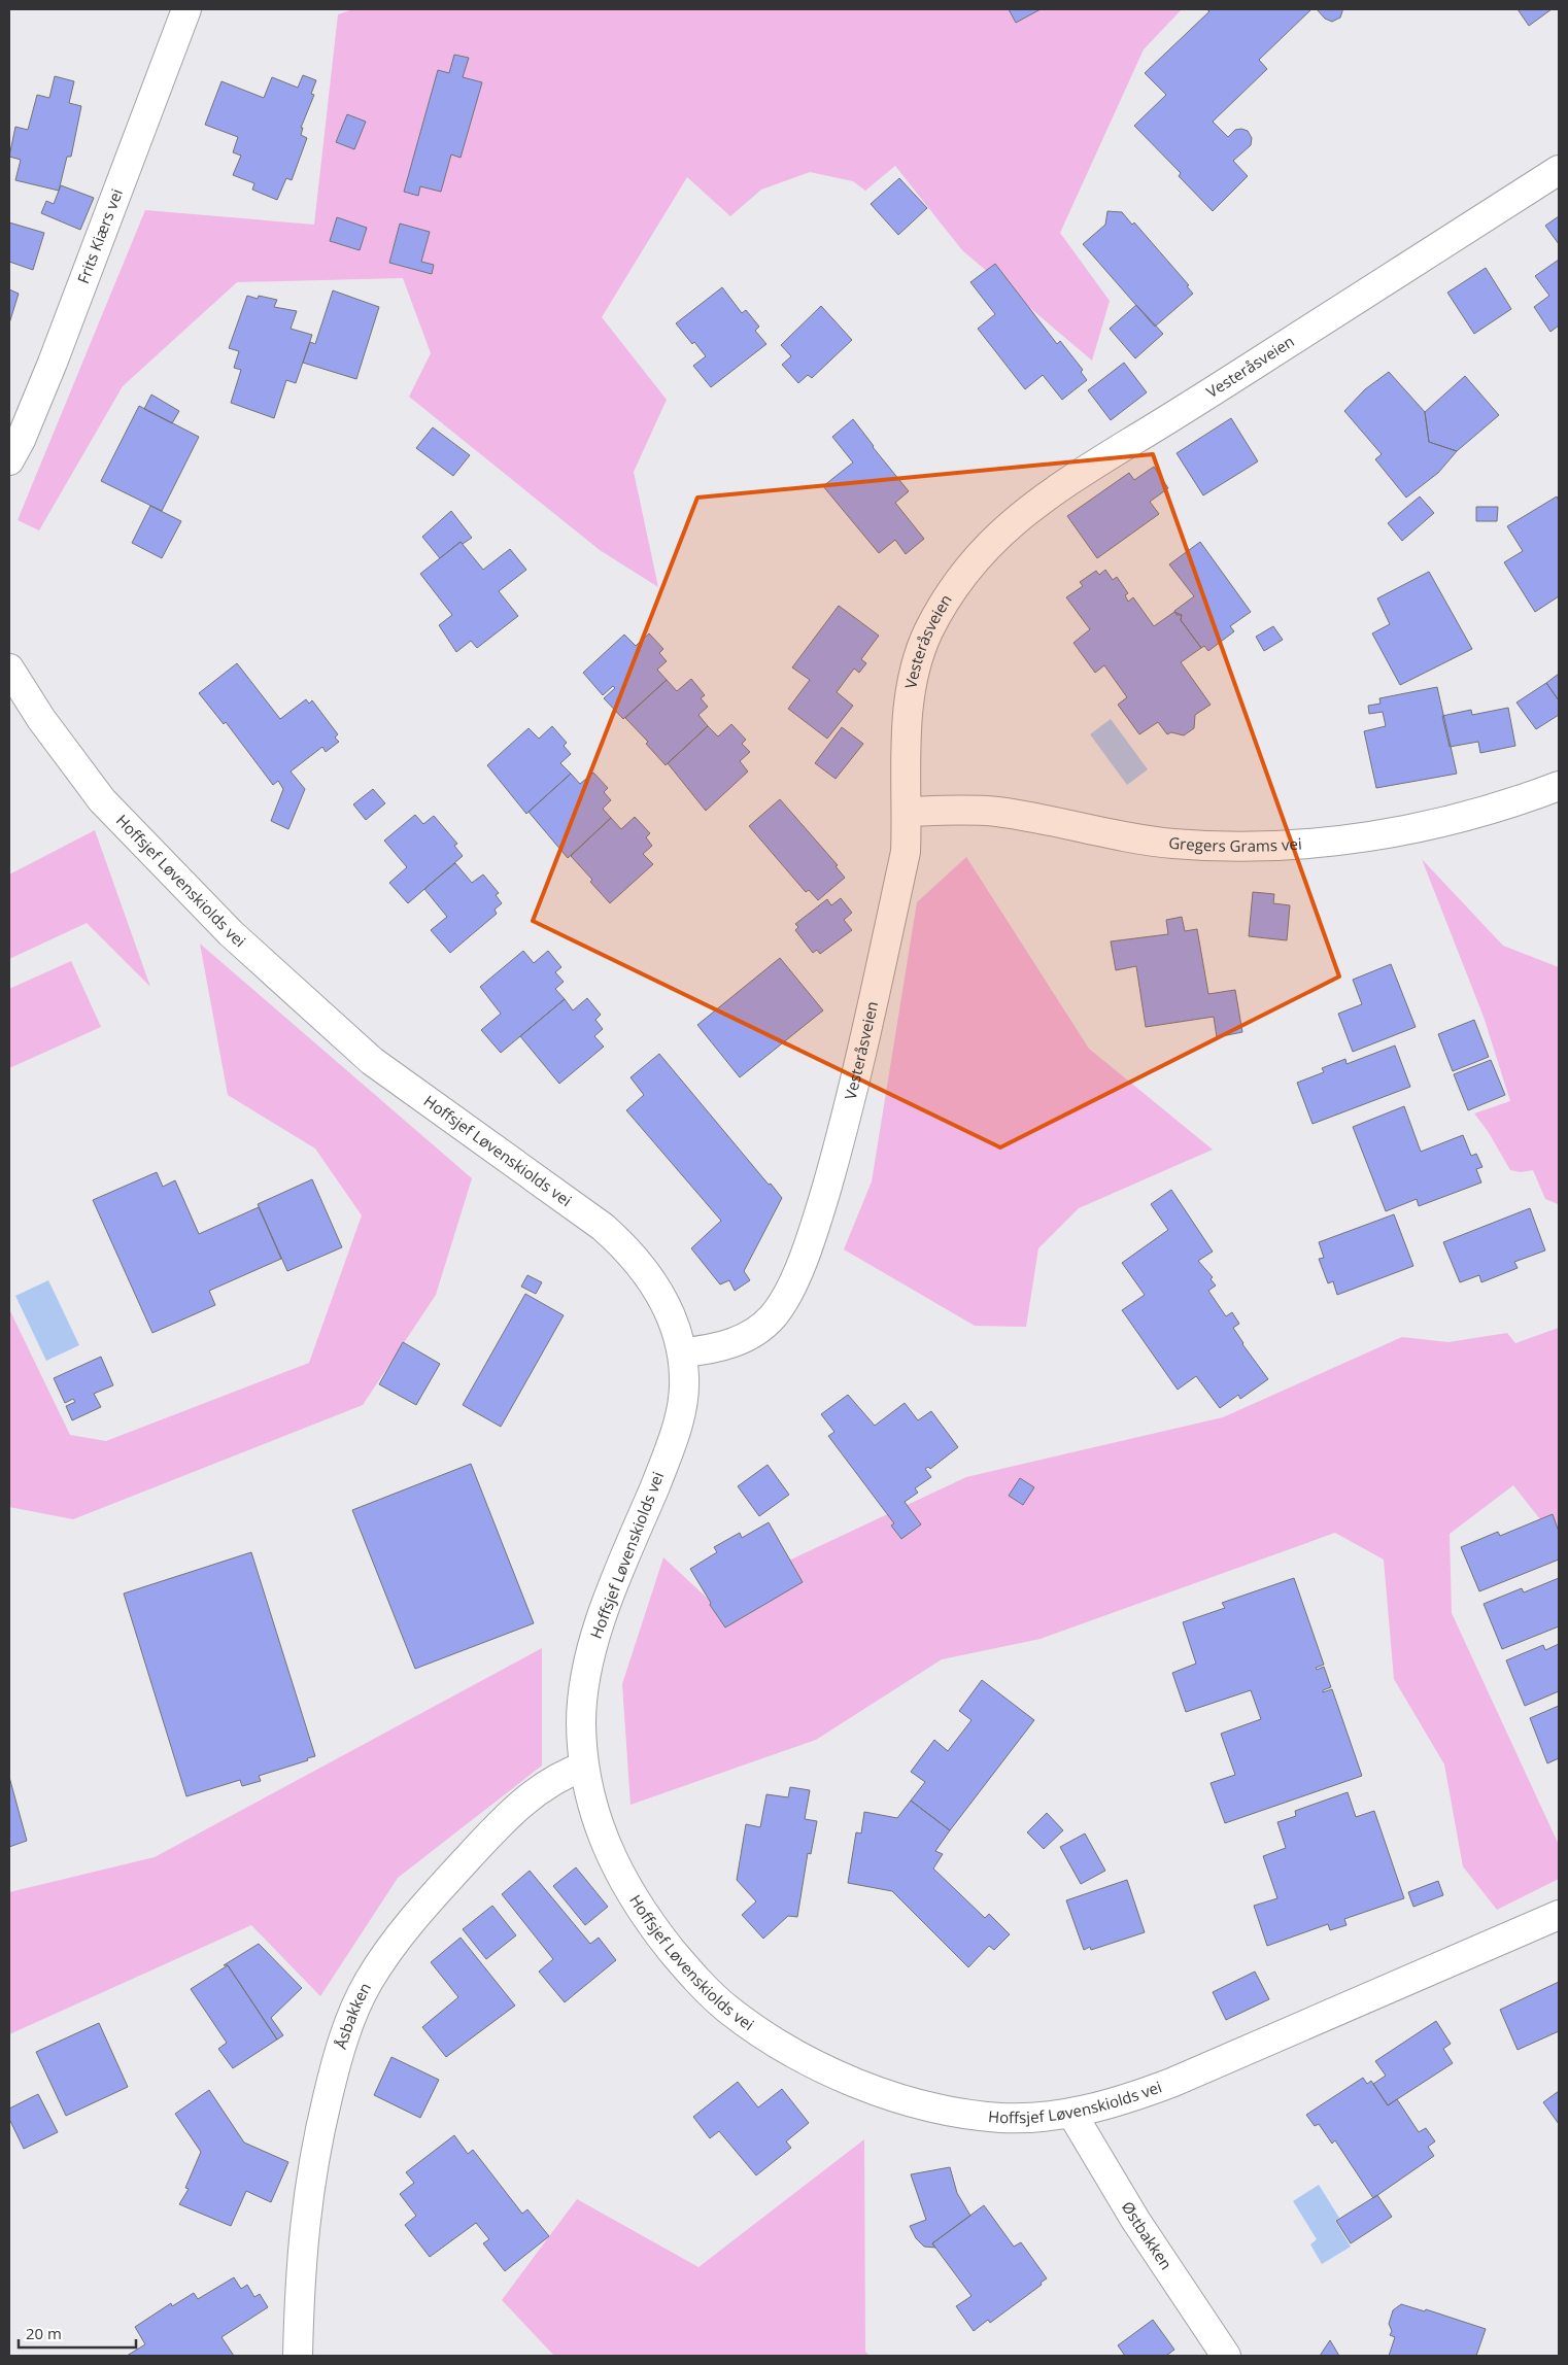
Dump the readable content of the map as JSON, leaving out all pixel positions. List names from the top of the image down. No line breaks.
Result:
{"streets":{"street":["Frits Kiærs vei","Vesteråsveien","Gregers Grams vei","Hoffsjef Løvenskiolds vei","Åsbakken","Østbakken"]},"crossings":[["Vesteråsveien","Gregers Grams vei"],["Vesteråsveien","Hoffsjef Løvenskiolds vei"],["Hoffsjef Løvenskiolds vei","Åsbakken"],["Hoffsjef Løvenskiolds vei","Østbakken"]],"scale_bar":"20 m"}
